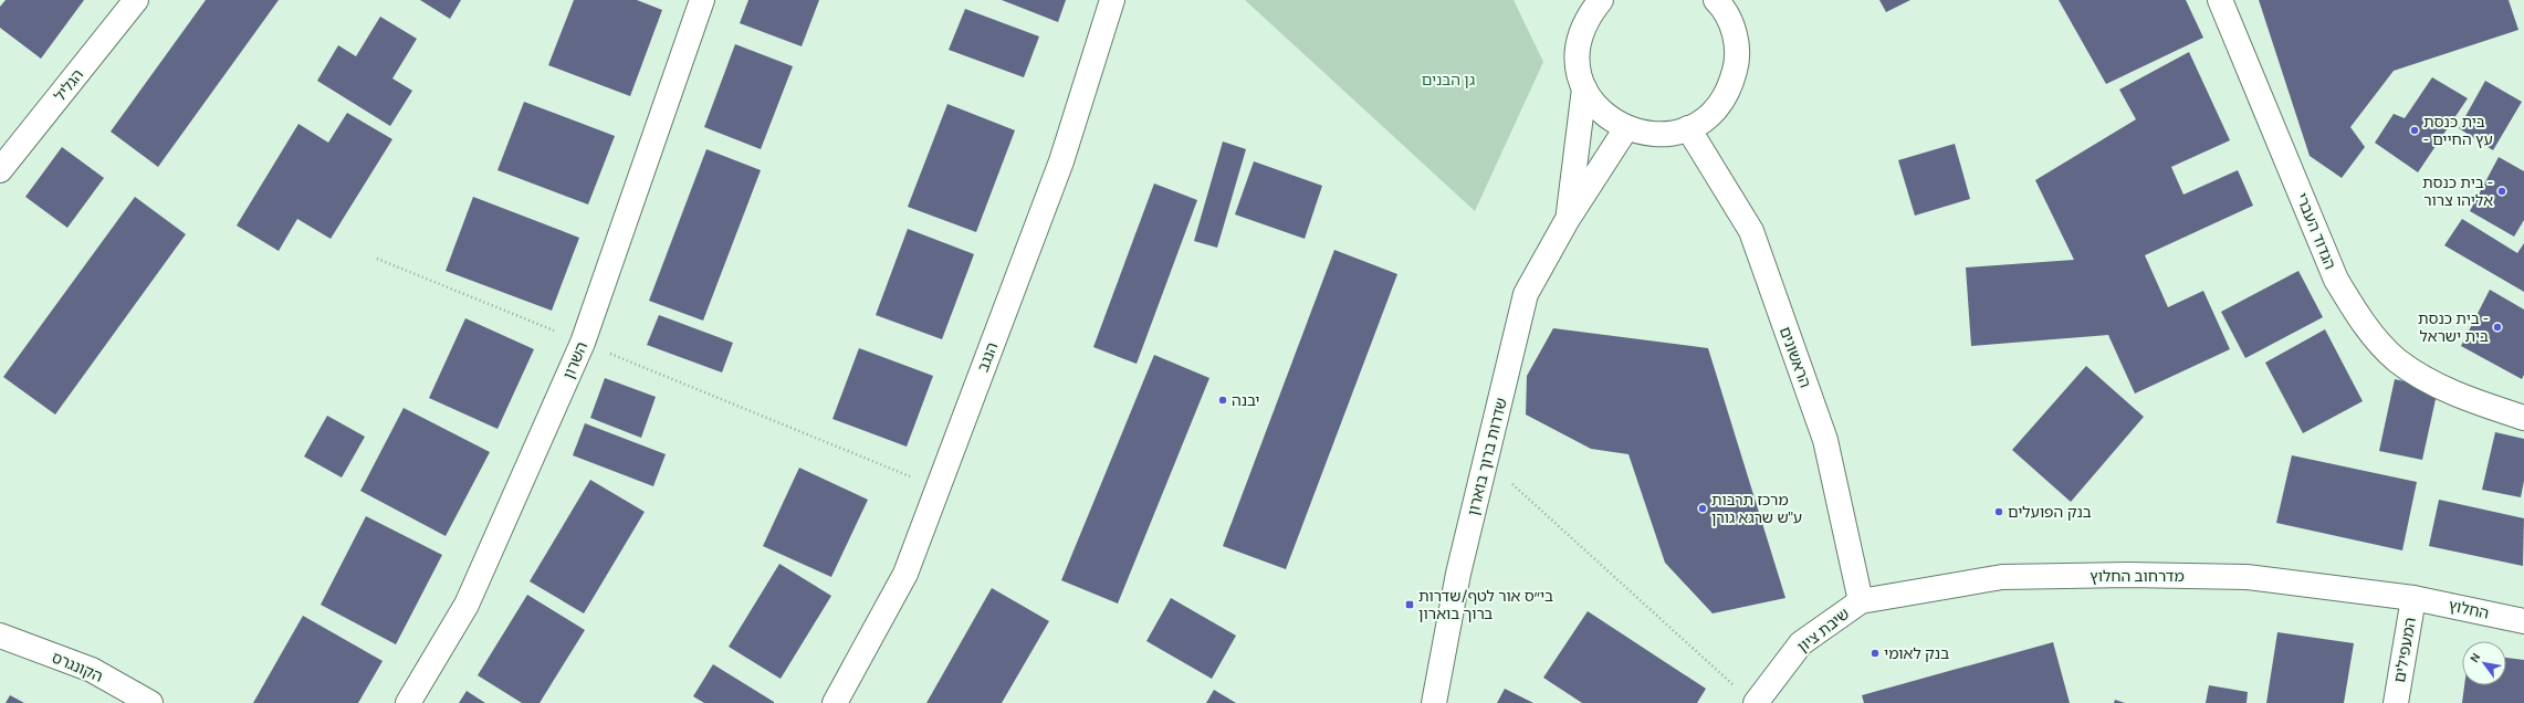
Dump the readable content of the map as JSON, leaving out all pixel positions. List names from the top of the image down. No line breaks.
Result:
{"streets":{"street":["הגליל","הגדוד העברי","הנגב","הראשונים","השרון","שדרות ברוך בוארון","מדרחוב החלוץ","החלוץ","שיבת ציון","המעפילים","הקונגרס"]},"crossings":[["הראשונים","מדרחוב החלוץ"],["הראשונים","שיבת ציון"],["מדרחוב החלוץ","החלוץ"],["מדרחוב החלוץ","שיבת ציון"],["מדרחוב החלוץ","המעפילים"],["החלוץ","המעפילים"]],"parks":["גן הבנים"],"places":{"other":["בית כנסת - עץ החיים","בית כנסת - אליהו צרור","בית כנסת - בית ישראל","יבנה","מרכז תרבות ע\"ש שרגא גורן","בנק הפועלים","בנק לאומי"],"transit":["בי״ס אור לטף/שדרות ברוך בוארון"]},"north":"top left"}
